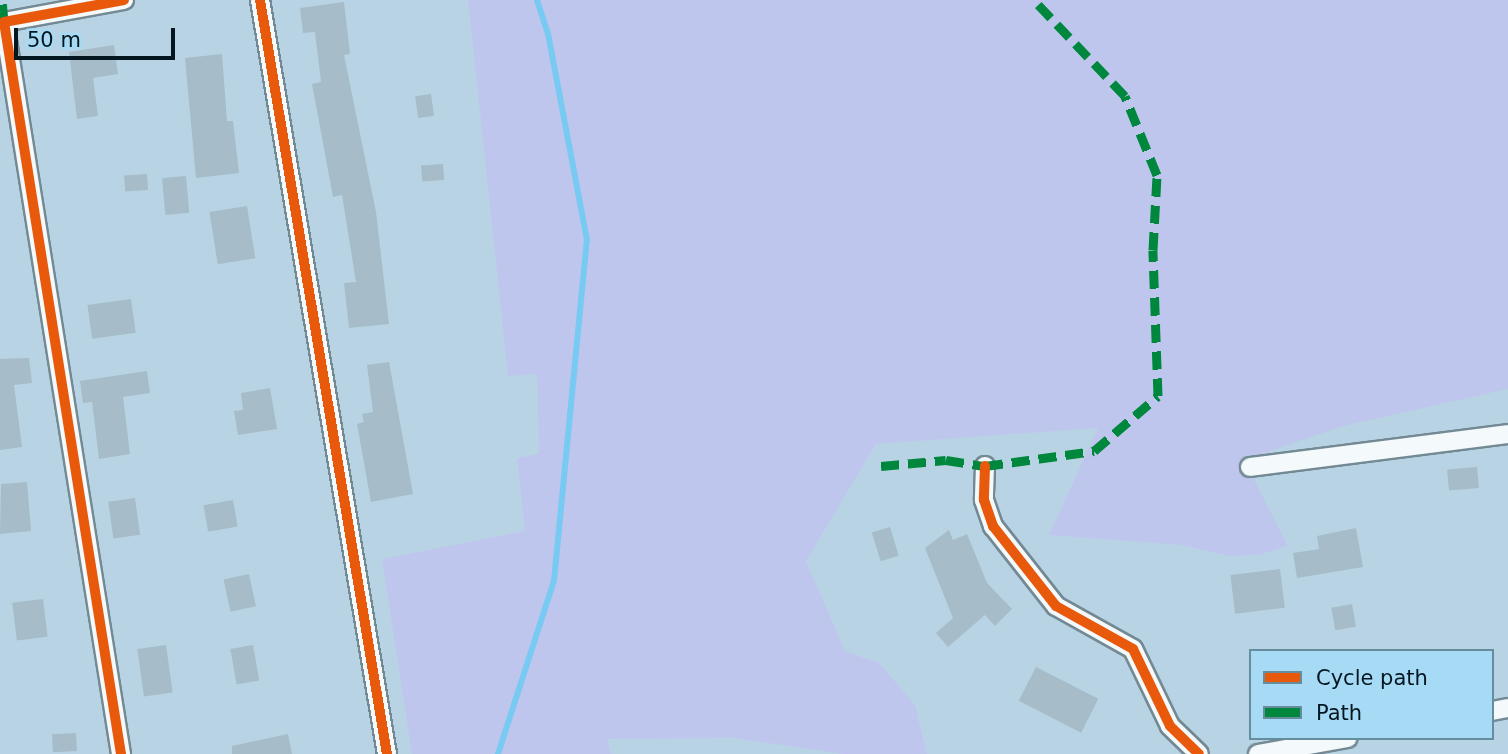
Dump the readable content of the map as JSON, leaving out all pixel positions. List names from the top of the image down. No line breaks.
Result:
{"legend":["Cycle path","Path"],"scale_bar":"50 m"}
